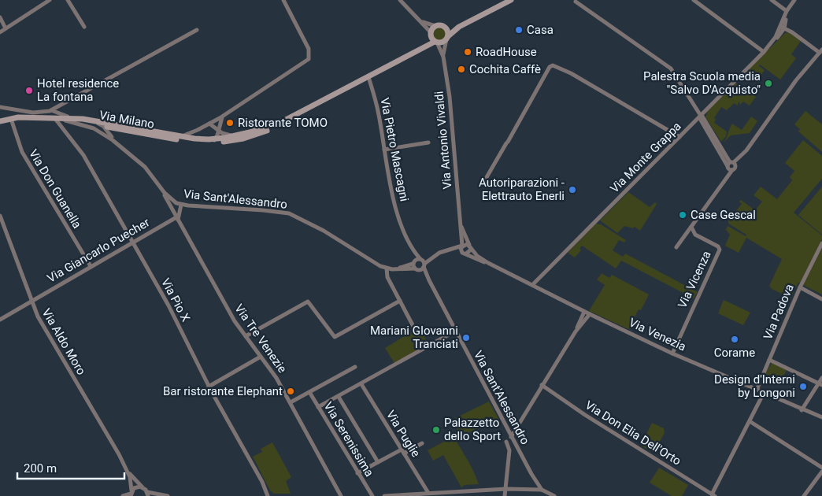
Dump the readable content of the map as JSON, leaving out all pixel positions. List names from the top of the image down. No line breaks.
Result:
{"streets":{"main road":["Via Milano"],"street":["Via Antonio Vivaldi","Via Pietro Mascagni","Via Monte Grappa","Via Don Guanella","Via Sant'Alessandro","Via Giancarlo Puecher","Via Vicenza","Via Pio X","Via Padova","Via Venezia","Via Tre Venezie","Via Aldo Moro","Via Don Elia Dell'Orto","Via Puglie","Via Serenissima"]},"crossings":[["Via Milano","Via Pietro Mascagni"],["Via Milano","Via Pio X"],["Via Antonio Vivaldi","Via Venezia"],["Via Pietro Mascagni","Via Sant'Alessandro"],["Via Monte Grappa","Via Venezia"],["Via Don Guanella","Via Giancarlo Puecher"],["Via Sant'Alessandro","Via Tre Venezie"],["Via Giancarlo Puecher","Via Pio X"],["Via Giancarlo Puecher","Via Tre Venezie"],["Via Giancarlo Puecher","Via Aldo Moro"],["Via Vicenza","Via Venezia"],["Via Padova","Via Venezia"]],"places":["Casa","RoadHouse","Cochita Caffè","Palestra Scuola media \"Salvo D'Acquisto\"","Hotel residence La fontana","Ristorante TOMO","Autoriparazioni - Elettrauto Enerli","Case Gescal","Mariani GIovanni Tranciati","Corame","Design d'Interni by Longoni","Bar ristorante Elephant","Palazzetto dello Sport"],"scale_bar":"200 m"}
